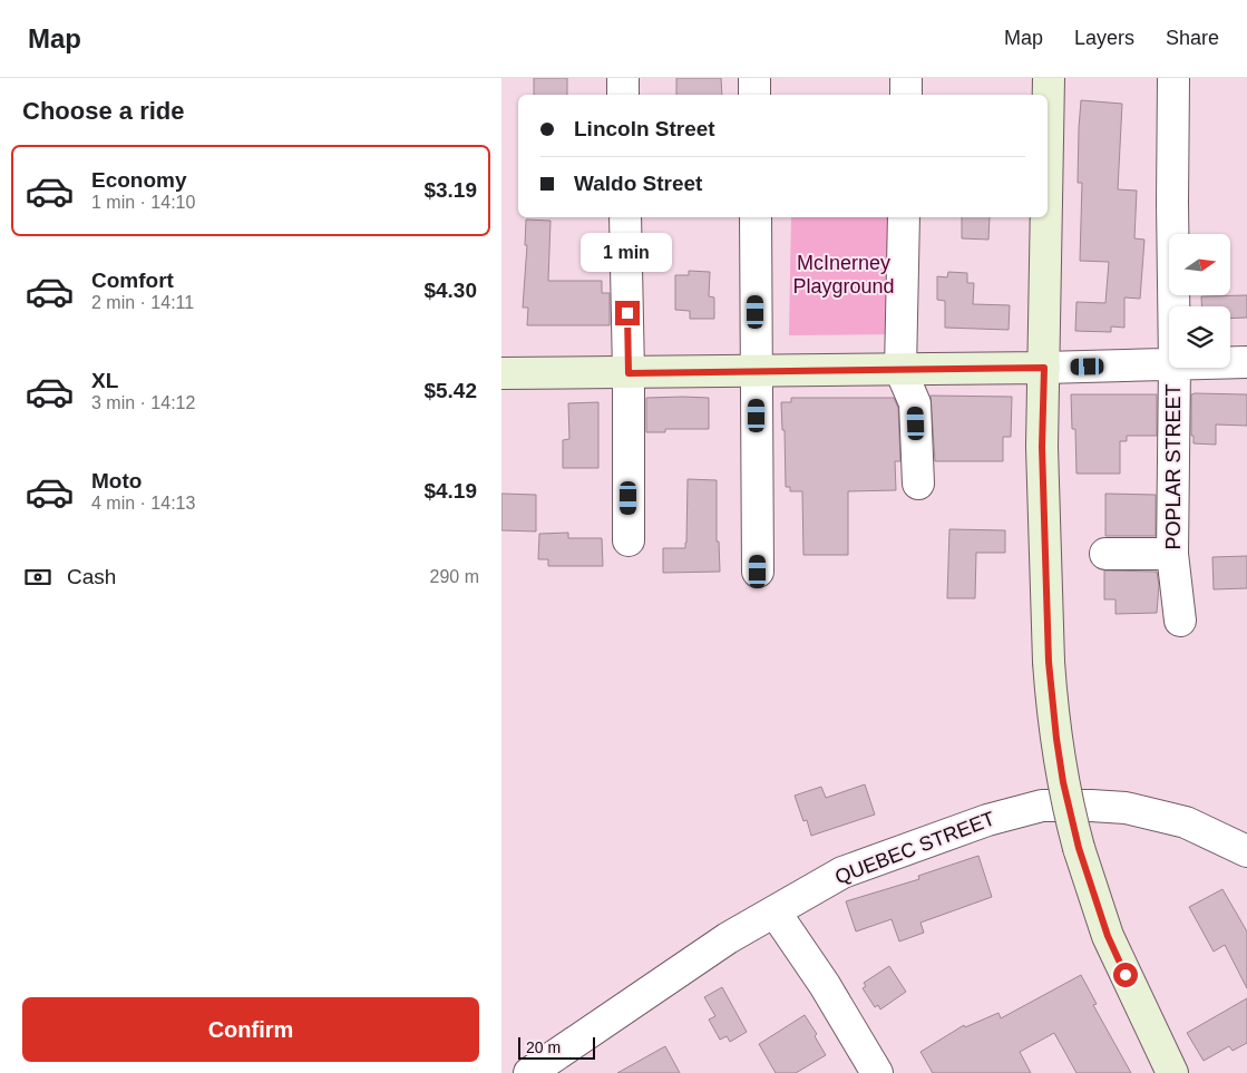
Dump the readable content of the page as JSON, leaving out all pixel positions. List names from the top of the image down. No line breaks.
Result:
{"streets":{"street":["POPLAR STREET","QUEBEC STREET"]},"parks":["McInerney Playground"],"scale_bar":"20 m","north":"right","page":{"header":"Map","nav":["Map","Layers","Share"],"heading":"Choose a ride","banner":["Lincoln Street","Waldo Street"],"list":[{"name":"Economy","note":"1 min · 14:10","value":"$3.19"},{"name":"Comfort","note":"2 min · 14:11","value":"$4.30"},{"name":"XL","note":"3 min · 14:12","value":"$5.42"},{"name":"Moto","note":"4 min · 14:13","value":"$4.19"}],"bubble":"1 min","pay":["Cash","290 m"],"buttons":"Confirm","scale":"20 m"}}
